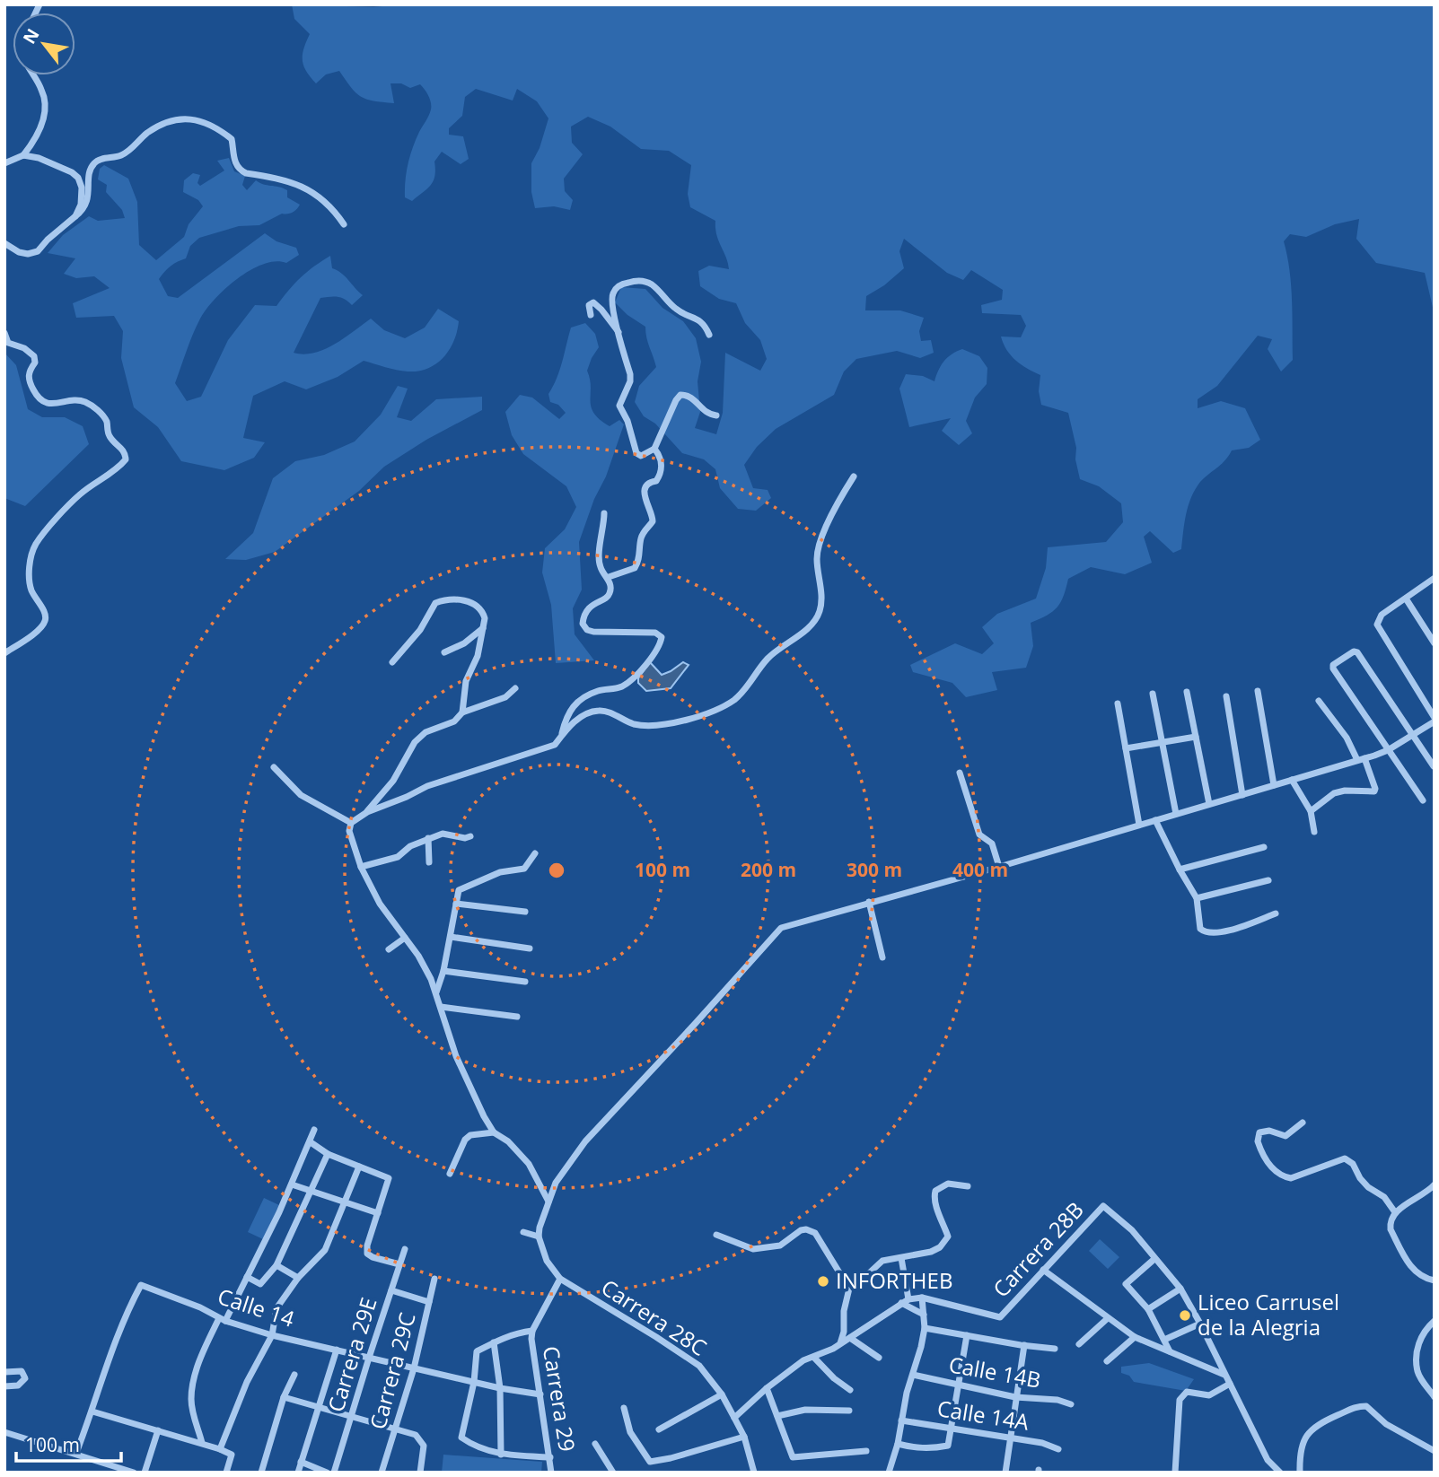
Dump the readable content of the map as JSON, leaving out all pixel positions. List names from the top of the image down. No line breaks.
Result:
{"streets":{"street":["Carrera 28B","Calle 14","Carrera 28C","Carrera 29E","Carrera 29C","Calle 14B","Carrera 29","Calle 14A"]},"crossings":[["Calle 14","Carrera 29E"],["Calle 14","Carrera 29C"],["Calle 14","Carrera 29"]],"places":["INFORTHEB","Liceo Carrusel de la Alegria"],"scale_bar":"100 m","north":"top left","rings":["100 m","200 m","300 m","400 m"]}
